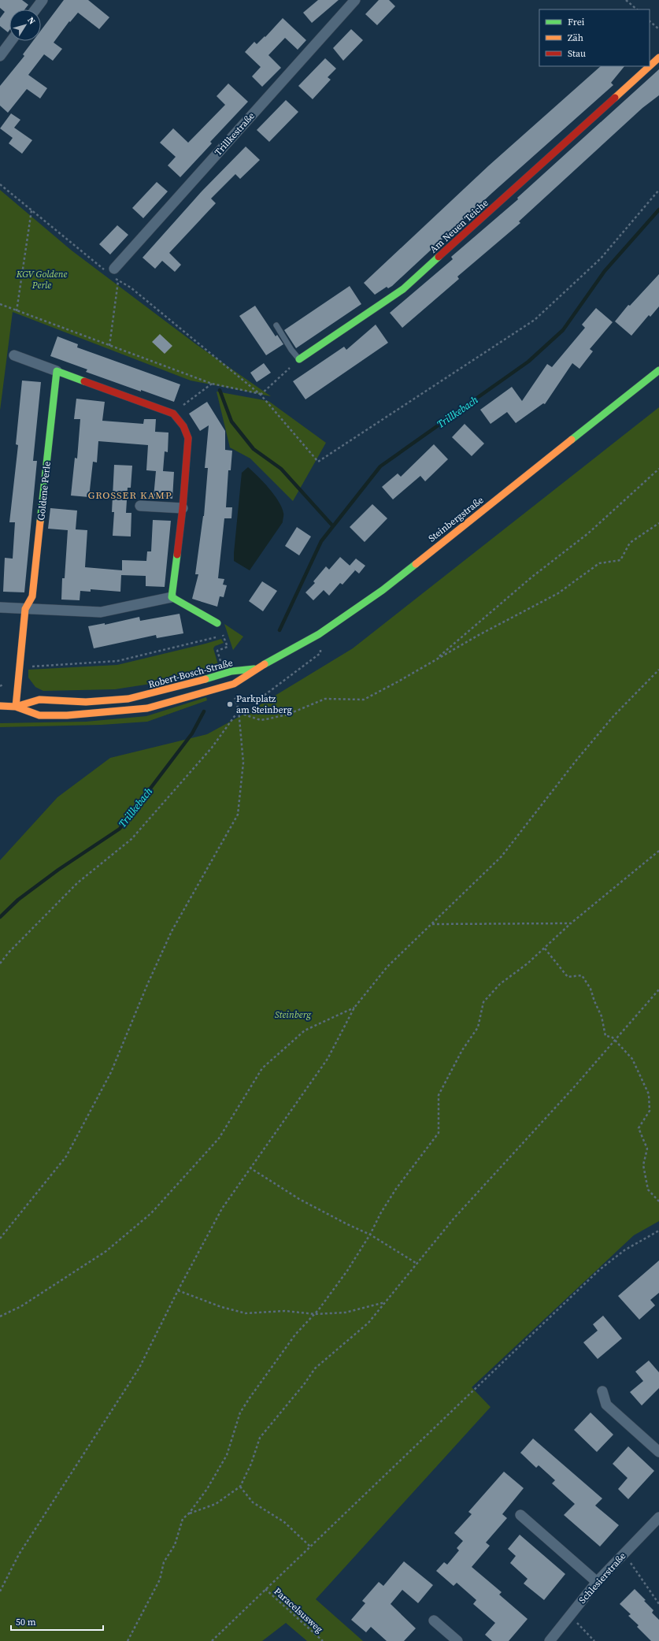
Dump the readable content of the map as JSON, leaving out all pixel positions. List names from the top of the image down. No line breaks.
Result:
{"streets":{"street":["Trillkestraße","Am Neuen Teiche","Goldene Perle","Steinbergstraße","Robert-Bosch-Straße","Schlesierstraße"],"path":["Paracelsusweg"]},"crossings":[["Goldene Perle","Robert-Bosch-Straße"],["Steinbergstraße","Robert-Bosch-Straße"]],"districts":["GROSSER KAMP"],"water":["Trillkebach"],"parks":["KGV Goldene Perle","Steinberg"],"places":["Parkplatz am Steinberg"],"legend":["Frei","Zäh","Stau"],"scale_bar":"50 m","north":"top right"}
